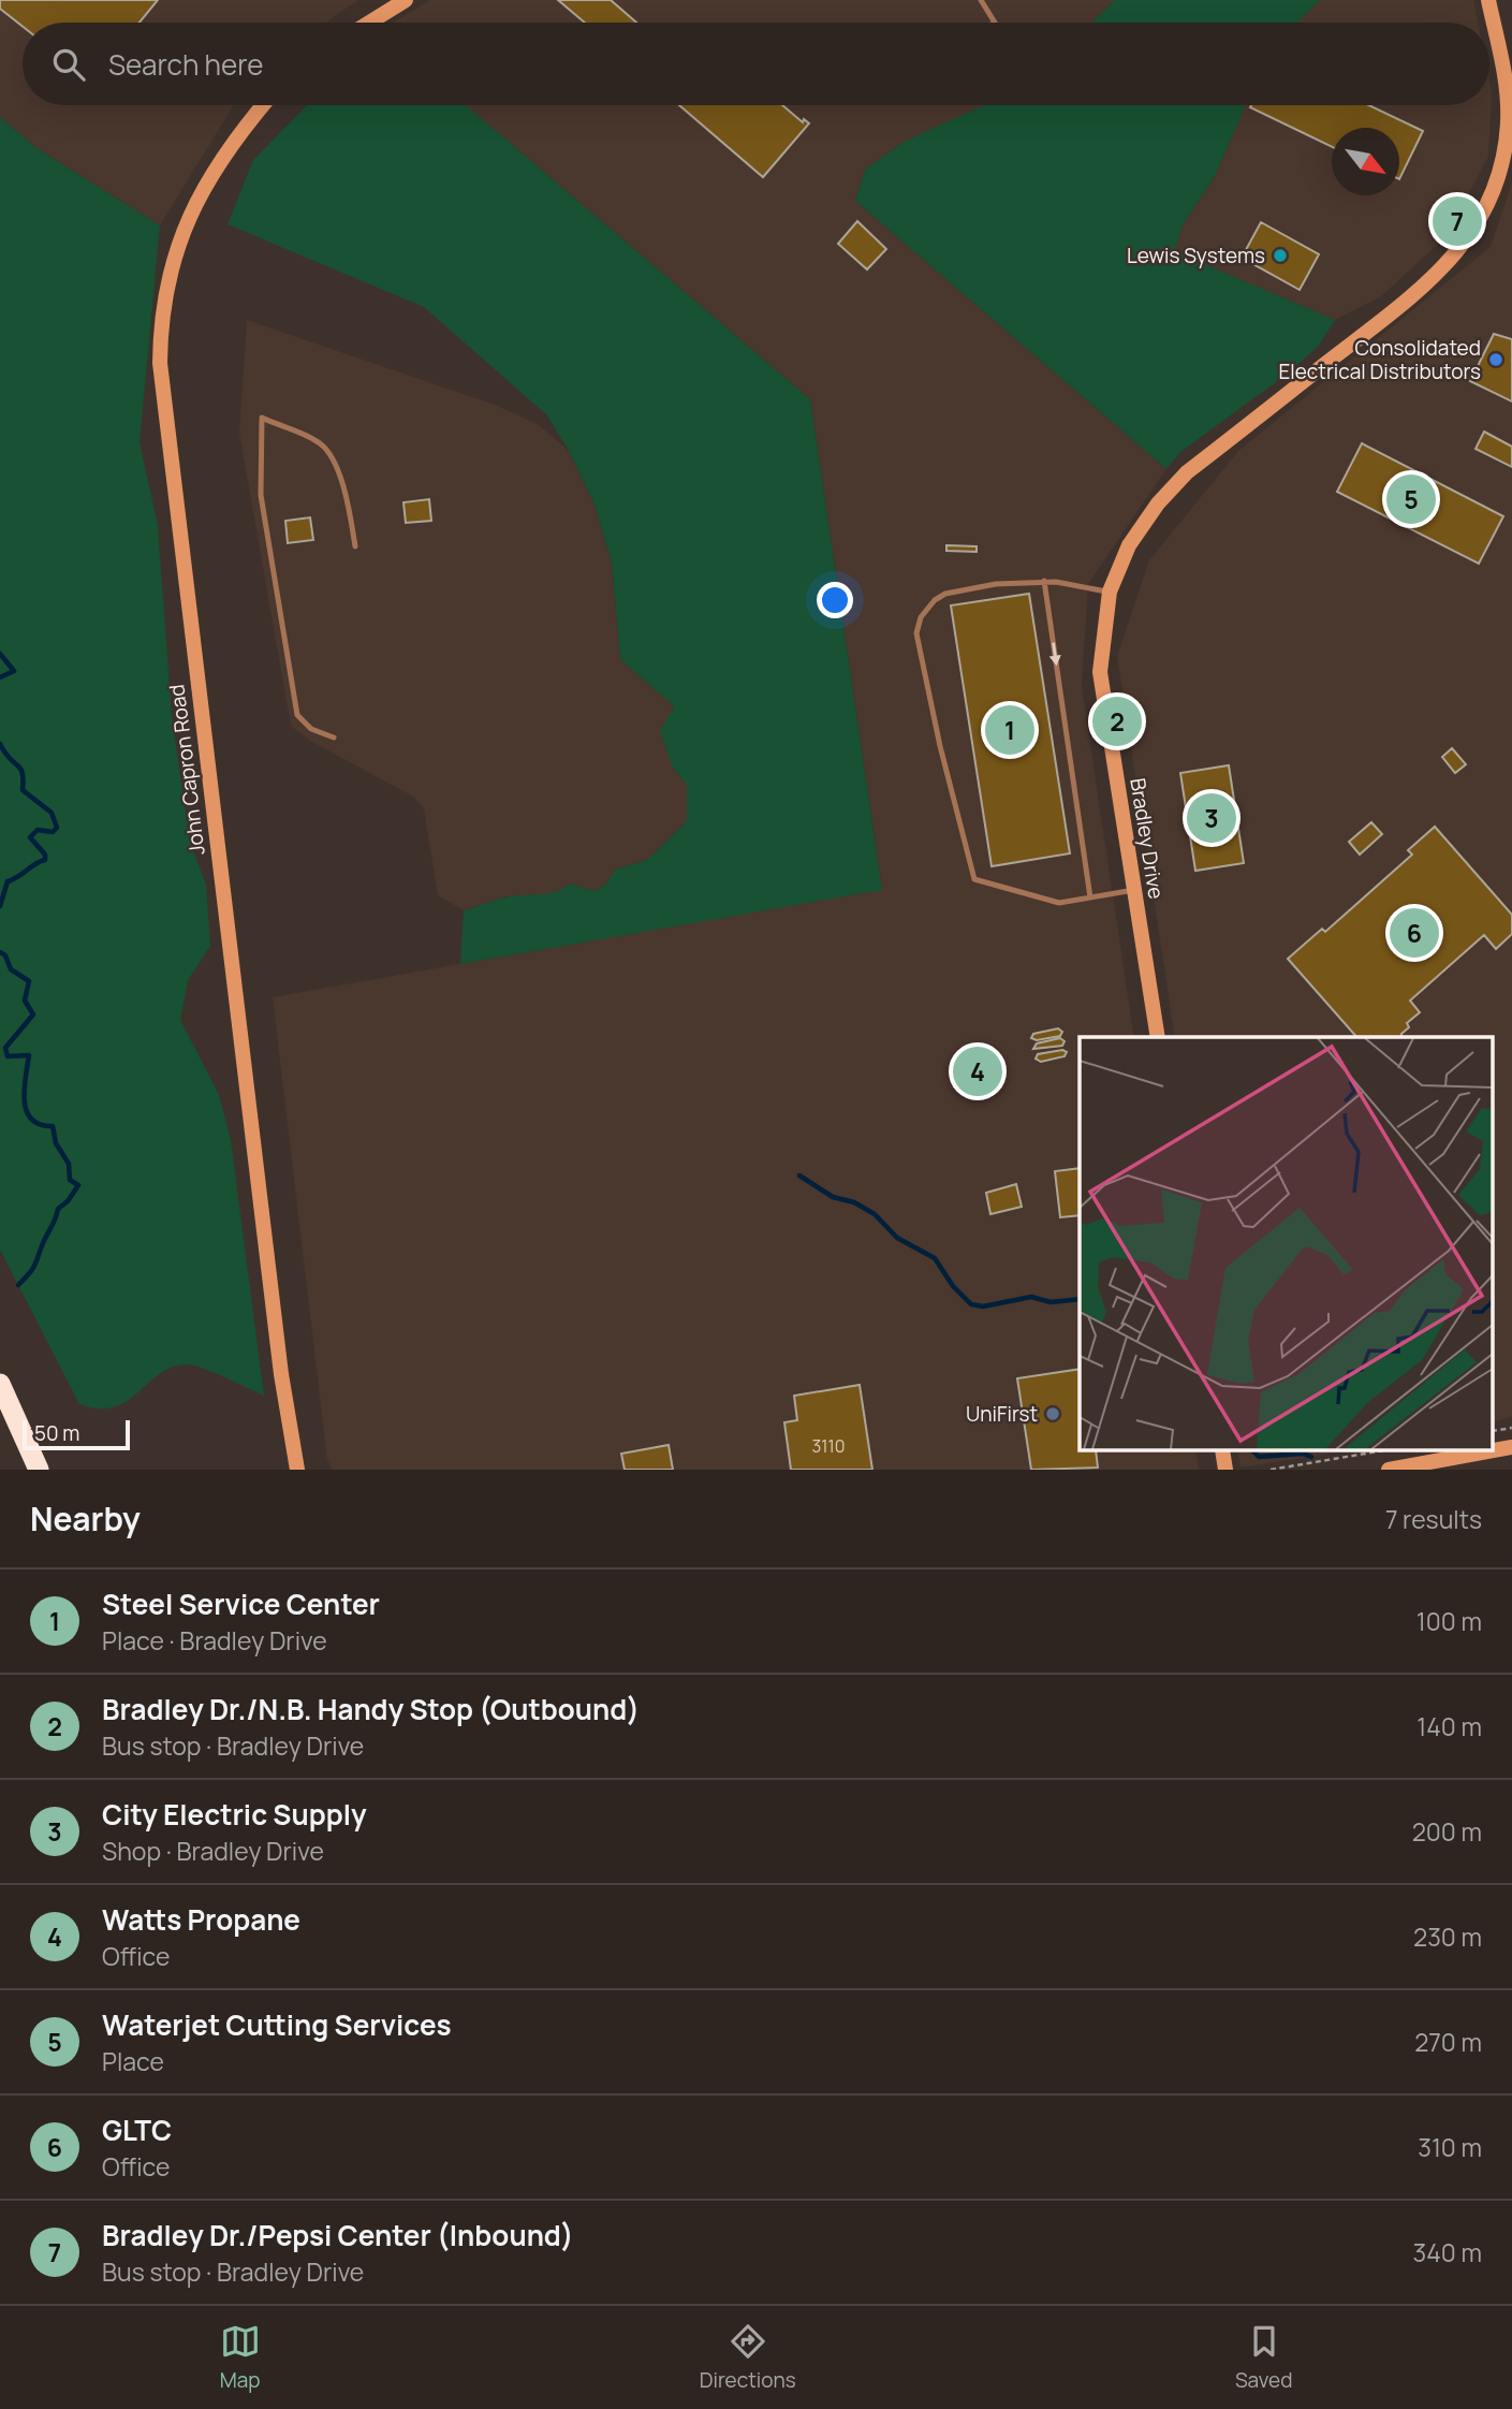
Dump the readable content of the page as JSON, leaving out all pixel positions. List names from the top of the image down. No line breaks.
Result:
{"streets":{"street":["John Capron Road","Bradley Drive"]},"places":["Lewis Systems","Consolidated Electrical Distributors","UniFirst"],"house_numbers":["3110"],"scale_bar":"50 m","north":"bottom right","page":{"search":"Search here","pins":["7","5","2","1","3","6","4"],"scale":"50 m","heading":["Nearby","7 results"],"list":[{"mark":"1","name":"Steel Service Center","note":"Place · Bradley Drive","value":"100 m"},{"mark":"2","name":"Bradley Dr./N.B. Handy Stop (Outbound)","note":"Bus stop · Bradley Drive","value":"140 m"},{"mark":"3","name":"City Electric Supply","note":"Shop · Bradley Drive","value":"200 m"},{"mark":"4","name":"Watts Propane","note":"Office","value":"230 m"},{"mark":"5","name":"Waterjet Cutting Services","note":"Place","value":"270 m"},{"mark":"6","name":"GLTC","note":"Office","value":"310 m"},{"mark":"7","name":"Bradley Dr./Pepsi Center (Inbound)","note":"Bus stop · Bradley Drive","value":"340 m"}],"nav":["Map","Directions","Saved"]}}
